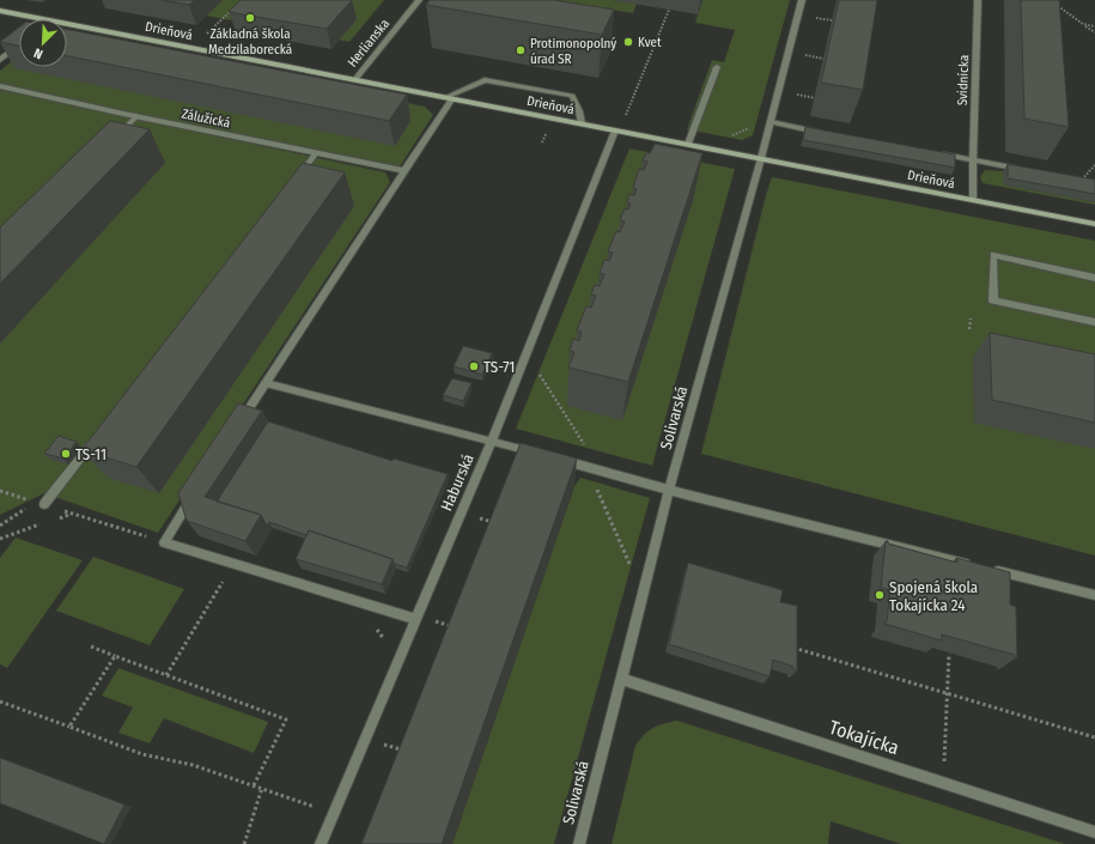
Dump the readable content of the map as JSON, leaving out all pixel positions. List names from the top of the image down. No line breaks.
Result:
{"streets":{"street":["Drieňová","Herlianska","Svidnícka","Zálužická","Solivarská","Haburská","Tokajícka"]},"crossings":[["Drieňová","Herlianska"],["Drieňová","Svidnícka"],["Drieňová","Solivarská"],["Drieňová","Haburská"],["Solivarská","Tokajícka"]],"places":["Základná škola Medzilaborecká","Kvet","Protimonopolný úrad SR","TS-71","TS-11","Spojená škola Tokajícka 24"],"north":"bottom left"}
